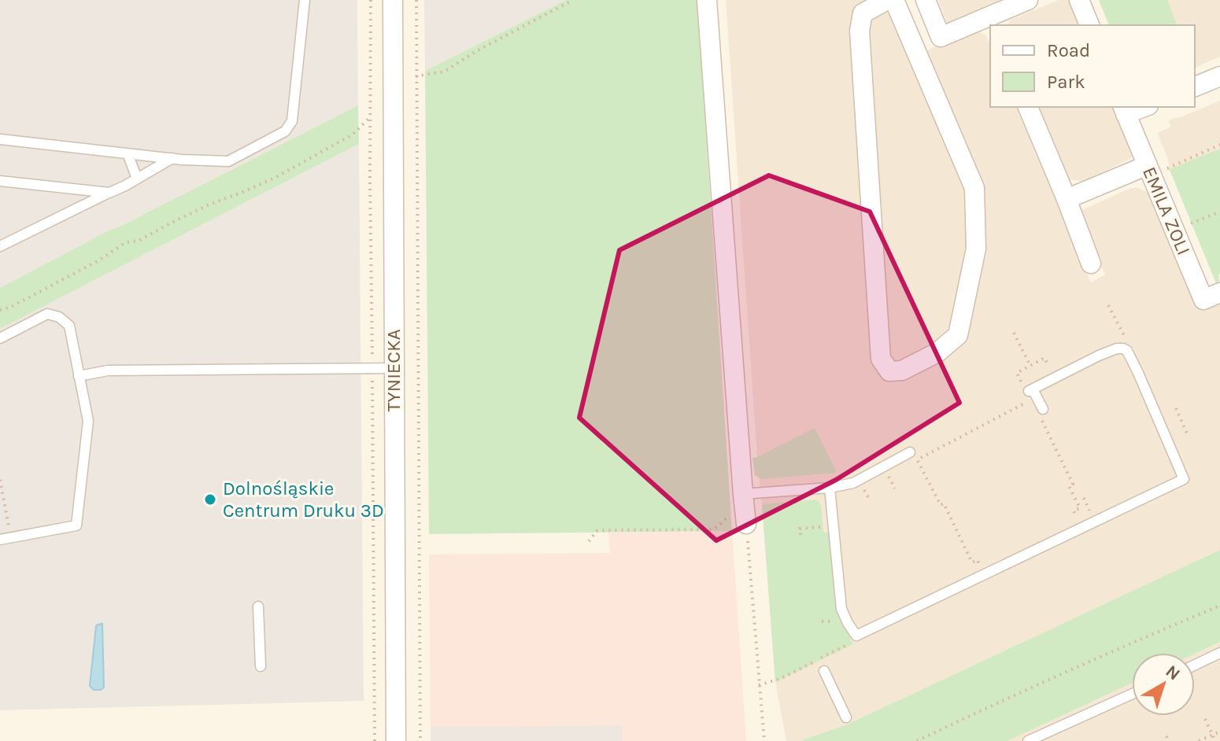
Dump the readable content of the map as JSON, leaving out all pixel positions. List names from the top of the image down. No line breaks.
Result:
{"streets":{"street":["EMILA ZOLI","TYNIECKA"]},"places":["Dolnośląskie Centrum Druku 3D"],"legend":["Road","Park"],"north":"top right"}
